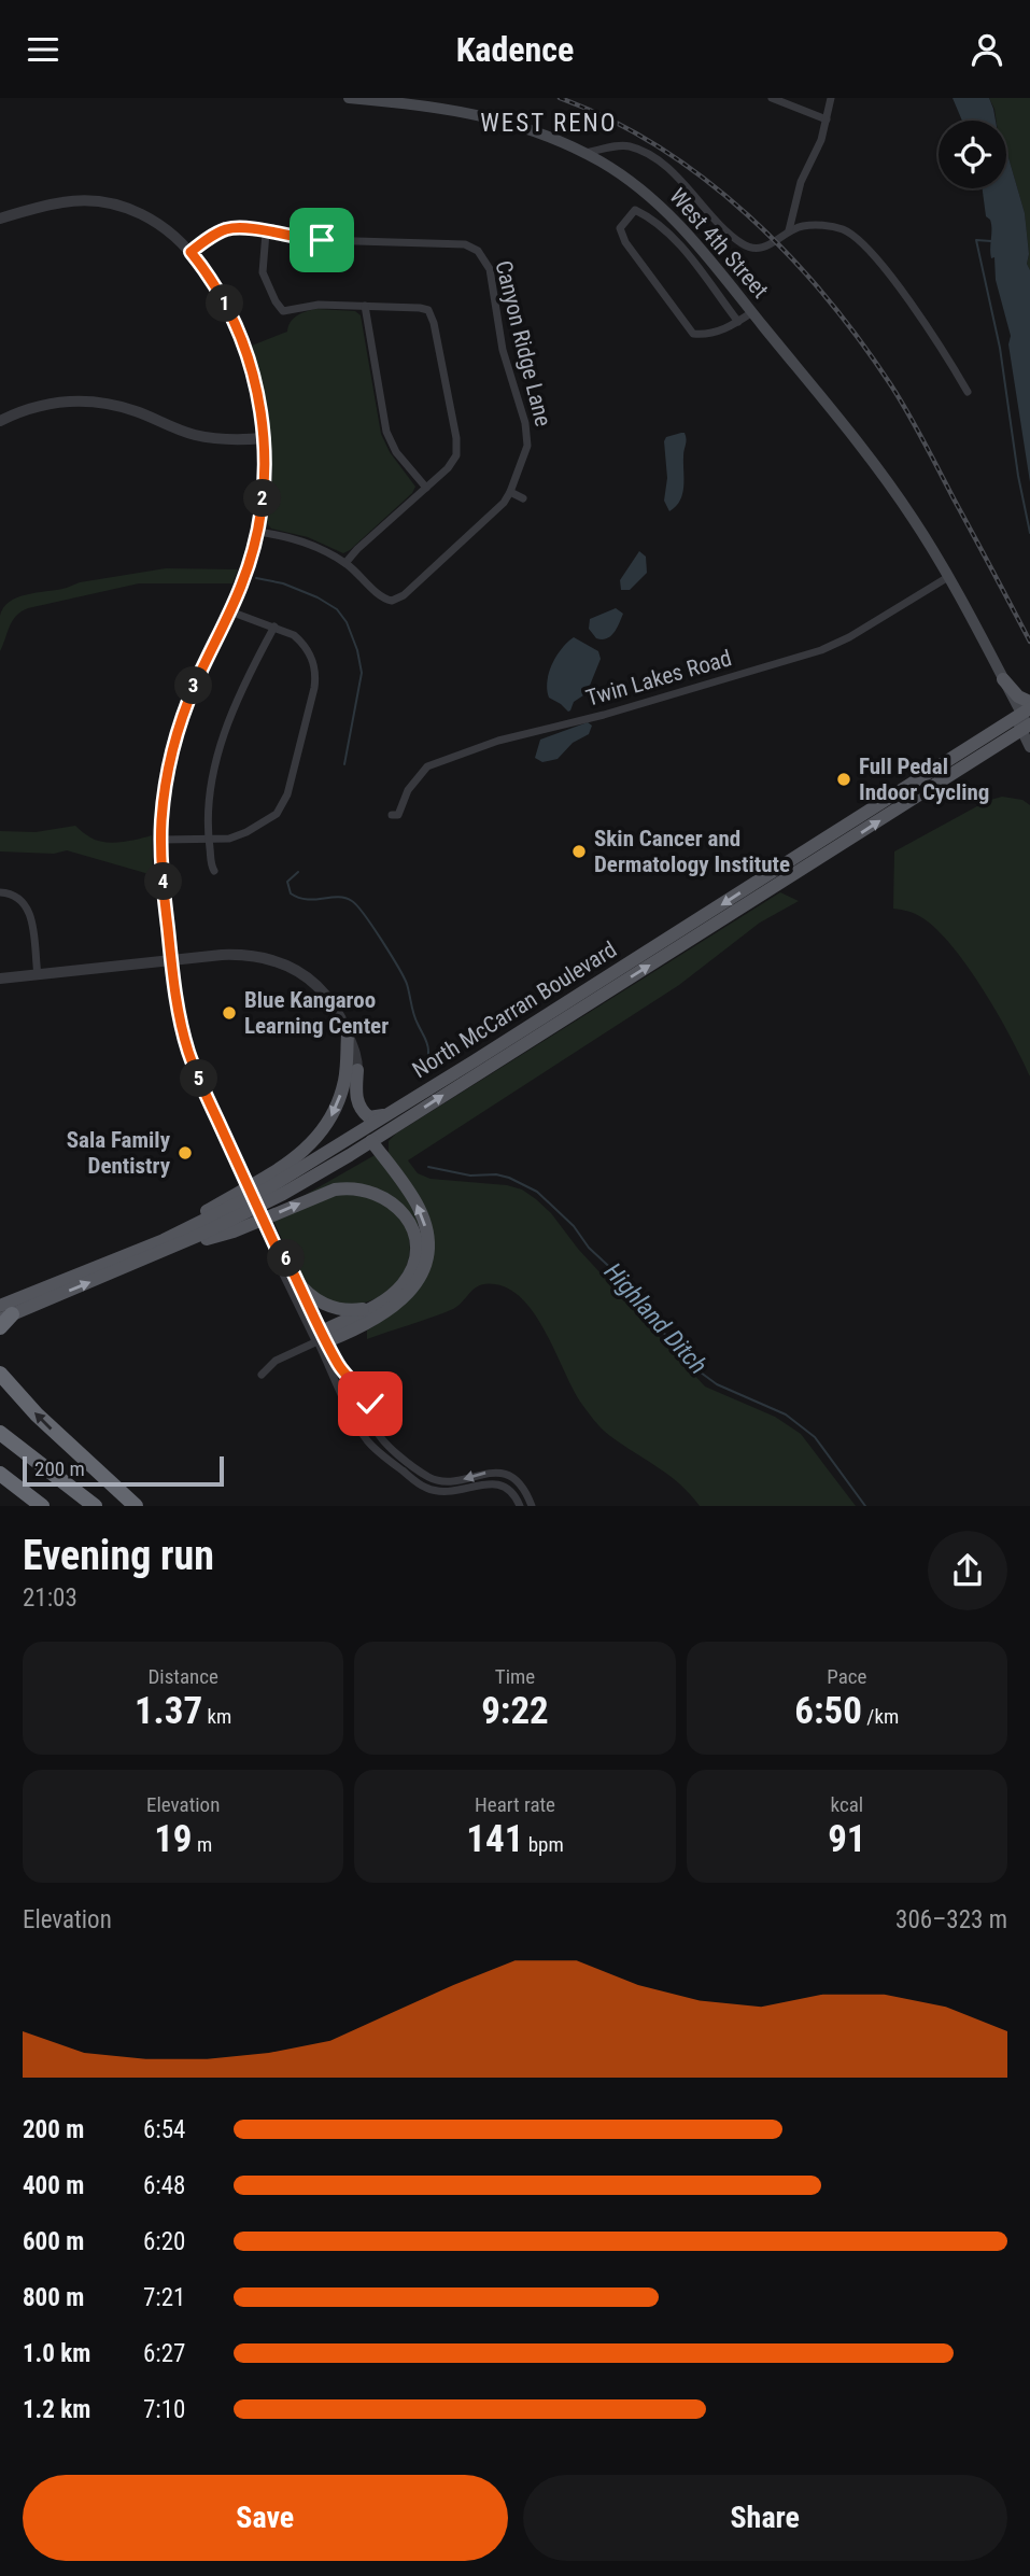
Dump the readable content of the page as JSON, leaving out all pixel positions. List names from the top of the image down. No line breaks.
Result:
{"streets":{"main road":["West 4th Street","North McCarran Boulevard"],"street":["Canyon Ridge Lane","Twin Lakes Road"]},"crossings":[["West 4th Street","Twin Lakes Road"],["West 4th Street","North McCarran Boulevard"]],"districts":["WEST RENO"],"water":["Highland Ditch"],"places":["Full Pedal Indoor Cycling","Skin Cancer and Dermatology Institute","Blue Kangaroo Learning Center","Sala Family Dentistry"],"scale_bar":"200 m","page":{"header":"Kadence","pins":["1","2","3","4","5","6"],"scale":"200 m","heading":["Evening run","21:03"],"stats":[["Distance","1.37 km"],["Time","9:22"],["Pace","6:50 /km"],["Elevation","19 m"],["Heart rate","141 bpm"],["kcal","91"]],"chart":["Elevation","306–323 m"],"list":[{"name":"200 m","note":"6:54"},{"name":"400 m","note":"6:48"},{"name":"600 m","note":"6:20"},{"name":"800 m","note":"7:21"},{"name":"1.0 km","note":"6:27"},{"name":"1.2 km","note":"7:10"}],"buttons":["Save","Share"]}}
